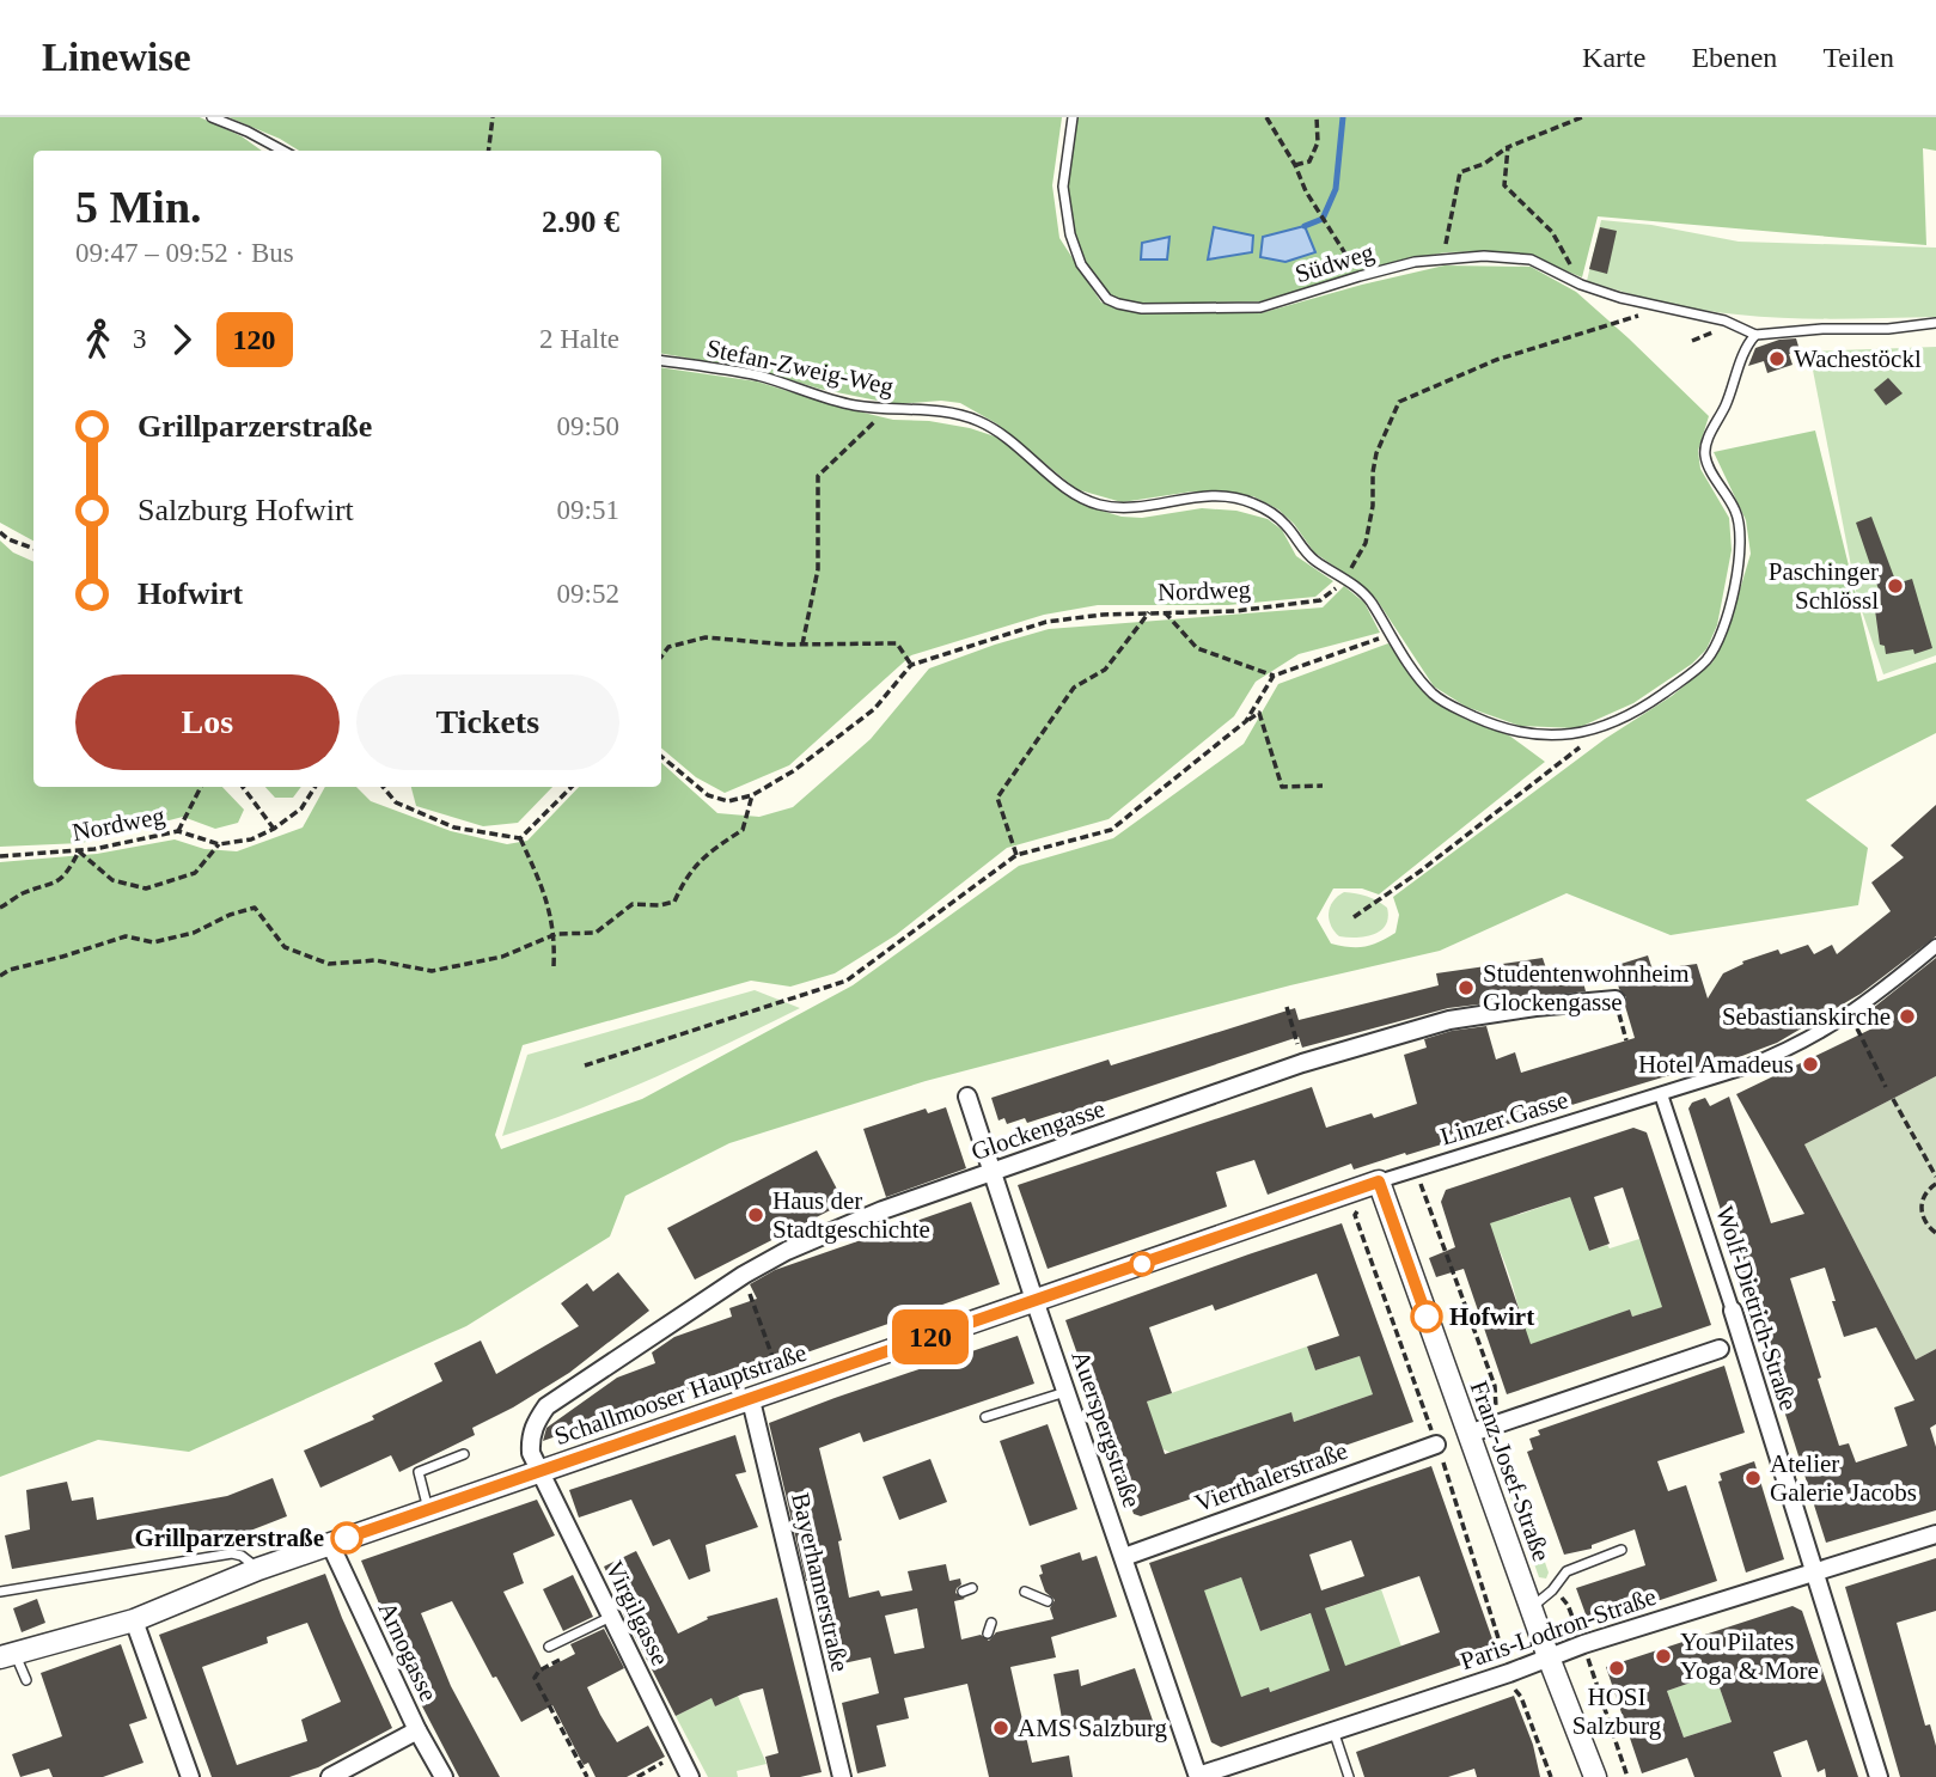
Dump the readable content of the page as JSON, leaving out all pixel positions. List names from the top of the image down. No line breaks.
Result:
{"streets":{"street":["Linzer Gasse","Glockengasse","Wolf-Dietrich-Straße","Schallmooser Hauptstraße","Auerspergstraße","Franz-Josef-Straße","Vierthalerstraße","Bayerhamerstraße","Virgilgasse","Paris-Lodron-Straße","Arnogasse"],"lane":["Südweg","Stefan-Zweig-Weg"],"path":["Nordweg"]},"crossings":[["Südweg","Stefan-Zweig-Weg"],["Südweg","Nordweg"],["Stefan-Zweig-Weg","Nordweg"],["Linzer Gasse","Wolf-Dietrich-Straße"],["Linzer Gasse","Schallmooser Hauptstraße"],["Linzer Gasse","Franz-Josef-Straße"],["Glockengasse","Schallmooser Hauptstraße"],["Glockengasse","Auerspergstraße"],["Glockengasse","Virgilgasse"],["Wolf-Dietrich-Straße","Paris-Lodron-Straße"],["Schallmooser Hauptstraße","Auerspergstraße"],["Schallmooser Hauptstraße","Franz-Josef-Straße"],["Schallmooser Hauptstraße","Bayerhamerstraße"],["Schallmooser Hauptstraße","Virgilgasse"],["Schallmooser Hauptstraße","Arnogasse"],["Auerspergstraße","Vierthalerstraße"],["Auerspergstraße","Paris-Lodron-Straße"],["Franz-Josef-Straße","Paris-Lodron-Straße"]],"places":["Wachestöckl","Paschinger Schlössl","Studentenwohnheim Glockengasse","Sebastianskirche","Hotel Amadeus","Haus der Stadtgeschichte","Hofwirt","Atelier Galerie Jacobs","Grillparzerstraße","You Pilates Yoga & More","HOSI Salzburg","AMS Salzburg"],"lines":["bus line 120"],"page":{"header":"Linewise","nav":["Karte","Ebenen","Teilen"],"on_map":"120","heading":["5 Min.","09:47 – 09:52 · Bus","2.90 €"],"legs":["3","120","2 Halte"],"list":[{"name":"Grillparzerstraße","value":"09:50"},{"name":"Salzburg Hofwirt","value":"09:51"},{"name":"Hofwirt","value":"09:52"}],"buttons":["Los","Tickets"]}}
